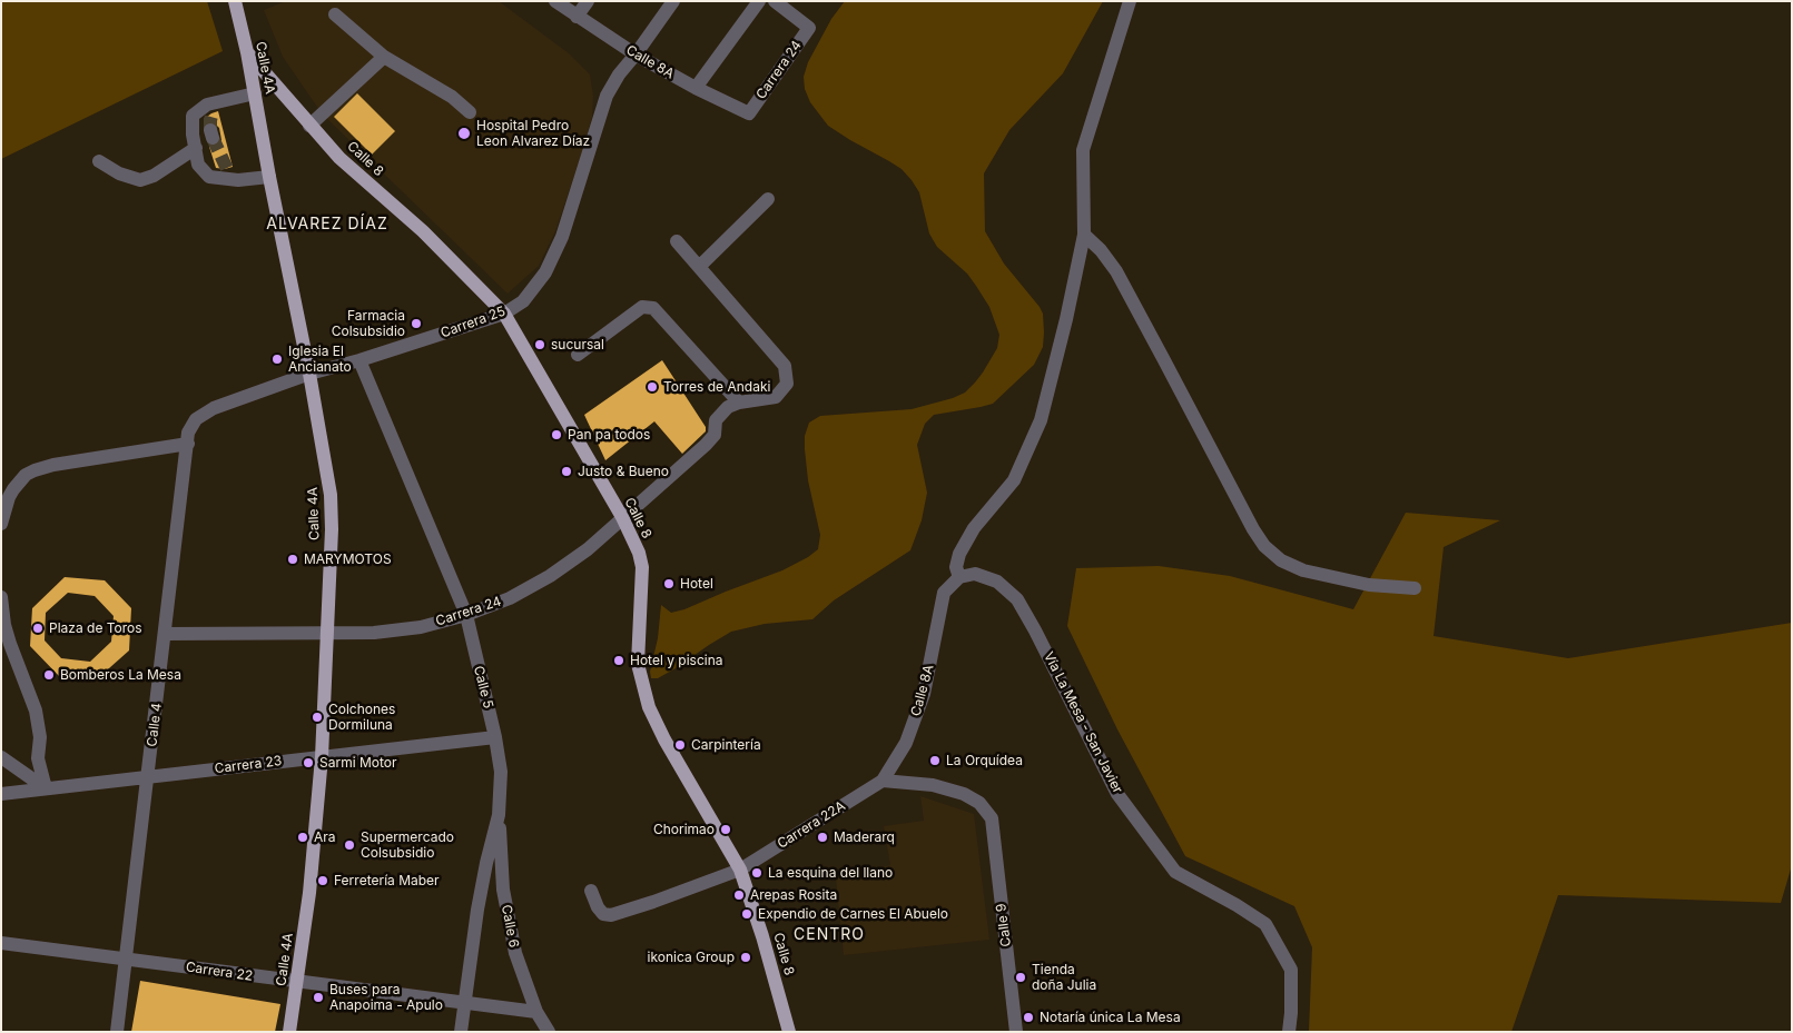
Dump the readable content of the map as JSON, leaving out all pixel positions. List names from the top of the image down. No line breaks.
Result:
{"streets":{"main road":["Calle 4A","Calle 8"],"street":["Calle 8A","Carrera 24","Carrera 25","Calle 5","Vía La Mesa - San Javier","Calle 4","Carrera 23","Carrera 22A","Calle 9","Calle 6","Carrera 22"]},"crossings":[["Calle 8A","Carrera 24"],["Calle 8A","Carrera 25"],["Calle 8A","Vía La Mesa - San Javier"],["Calle 8A","Carrera 22A"],["Calle 8A","Calle 9"],["Calle 4A","Carrera 24"],["Calle 4A","Calle 8"],["Calle 4A","Carrera 25"],["Calle 4A","Carrera 23"],["Calle 4A","Carrera 22"],["Carrera 24","Calle 8"],["Carrera 24","Calle 5"],["Carrera 24","Calle 4"],["Calle 8","Carrera 25"],["Calle 8","Carrera 22A"],["Carrera 25","Calle 5"],["Carrera 25","Calle 4"],["Calle 5","Carrera 23"],["Calle 5","Calle 6"],["Calle 5","Carrera 22"],["Calle 4","Carrera 23"],["Calle 4","Carrera 22"],["Carrera 22A","Calle 9"],["Calle 6","Carrera 22"]],"districts":["ALVAREZ DÍAZ","CENTRO"],"places":["Hospital Pedro Leon Alvarez Díaz","Farmacia Colsubsidio","sucursal","Iglesia El Ancianato","Torres de Andaki","Pan pa todos","Justo & Bueno","MARYMOTOS","Hotel","Plaza de Toros","Hotel y piscina","Bomberos La Mesa","Colchones Dormiluna","Carpintería","La Orquídea","Sarmi Motor","Chorimao","Ara","Maderarq","Supermercado Colsubsidio","La esquina del llano","Ferretería Maber","Arepas Rosita","Expendio de Carnes El Abuelo","ikonica Group","Tienda doña Julia","Buses para Anapoima - Apulo","Notaría única La Mesa"]}
